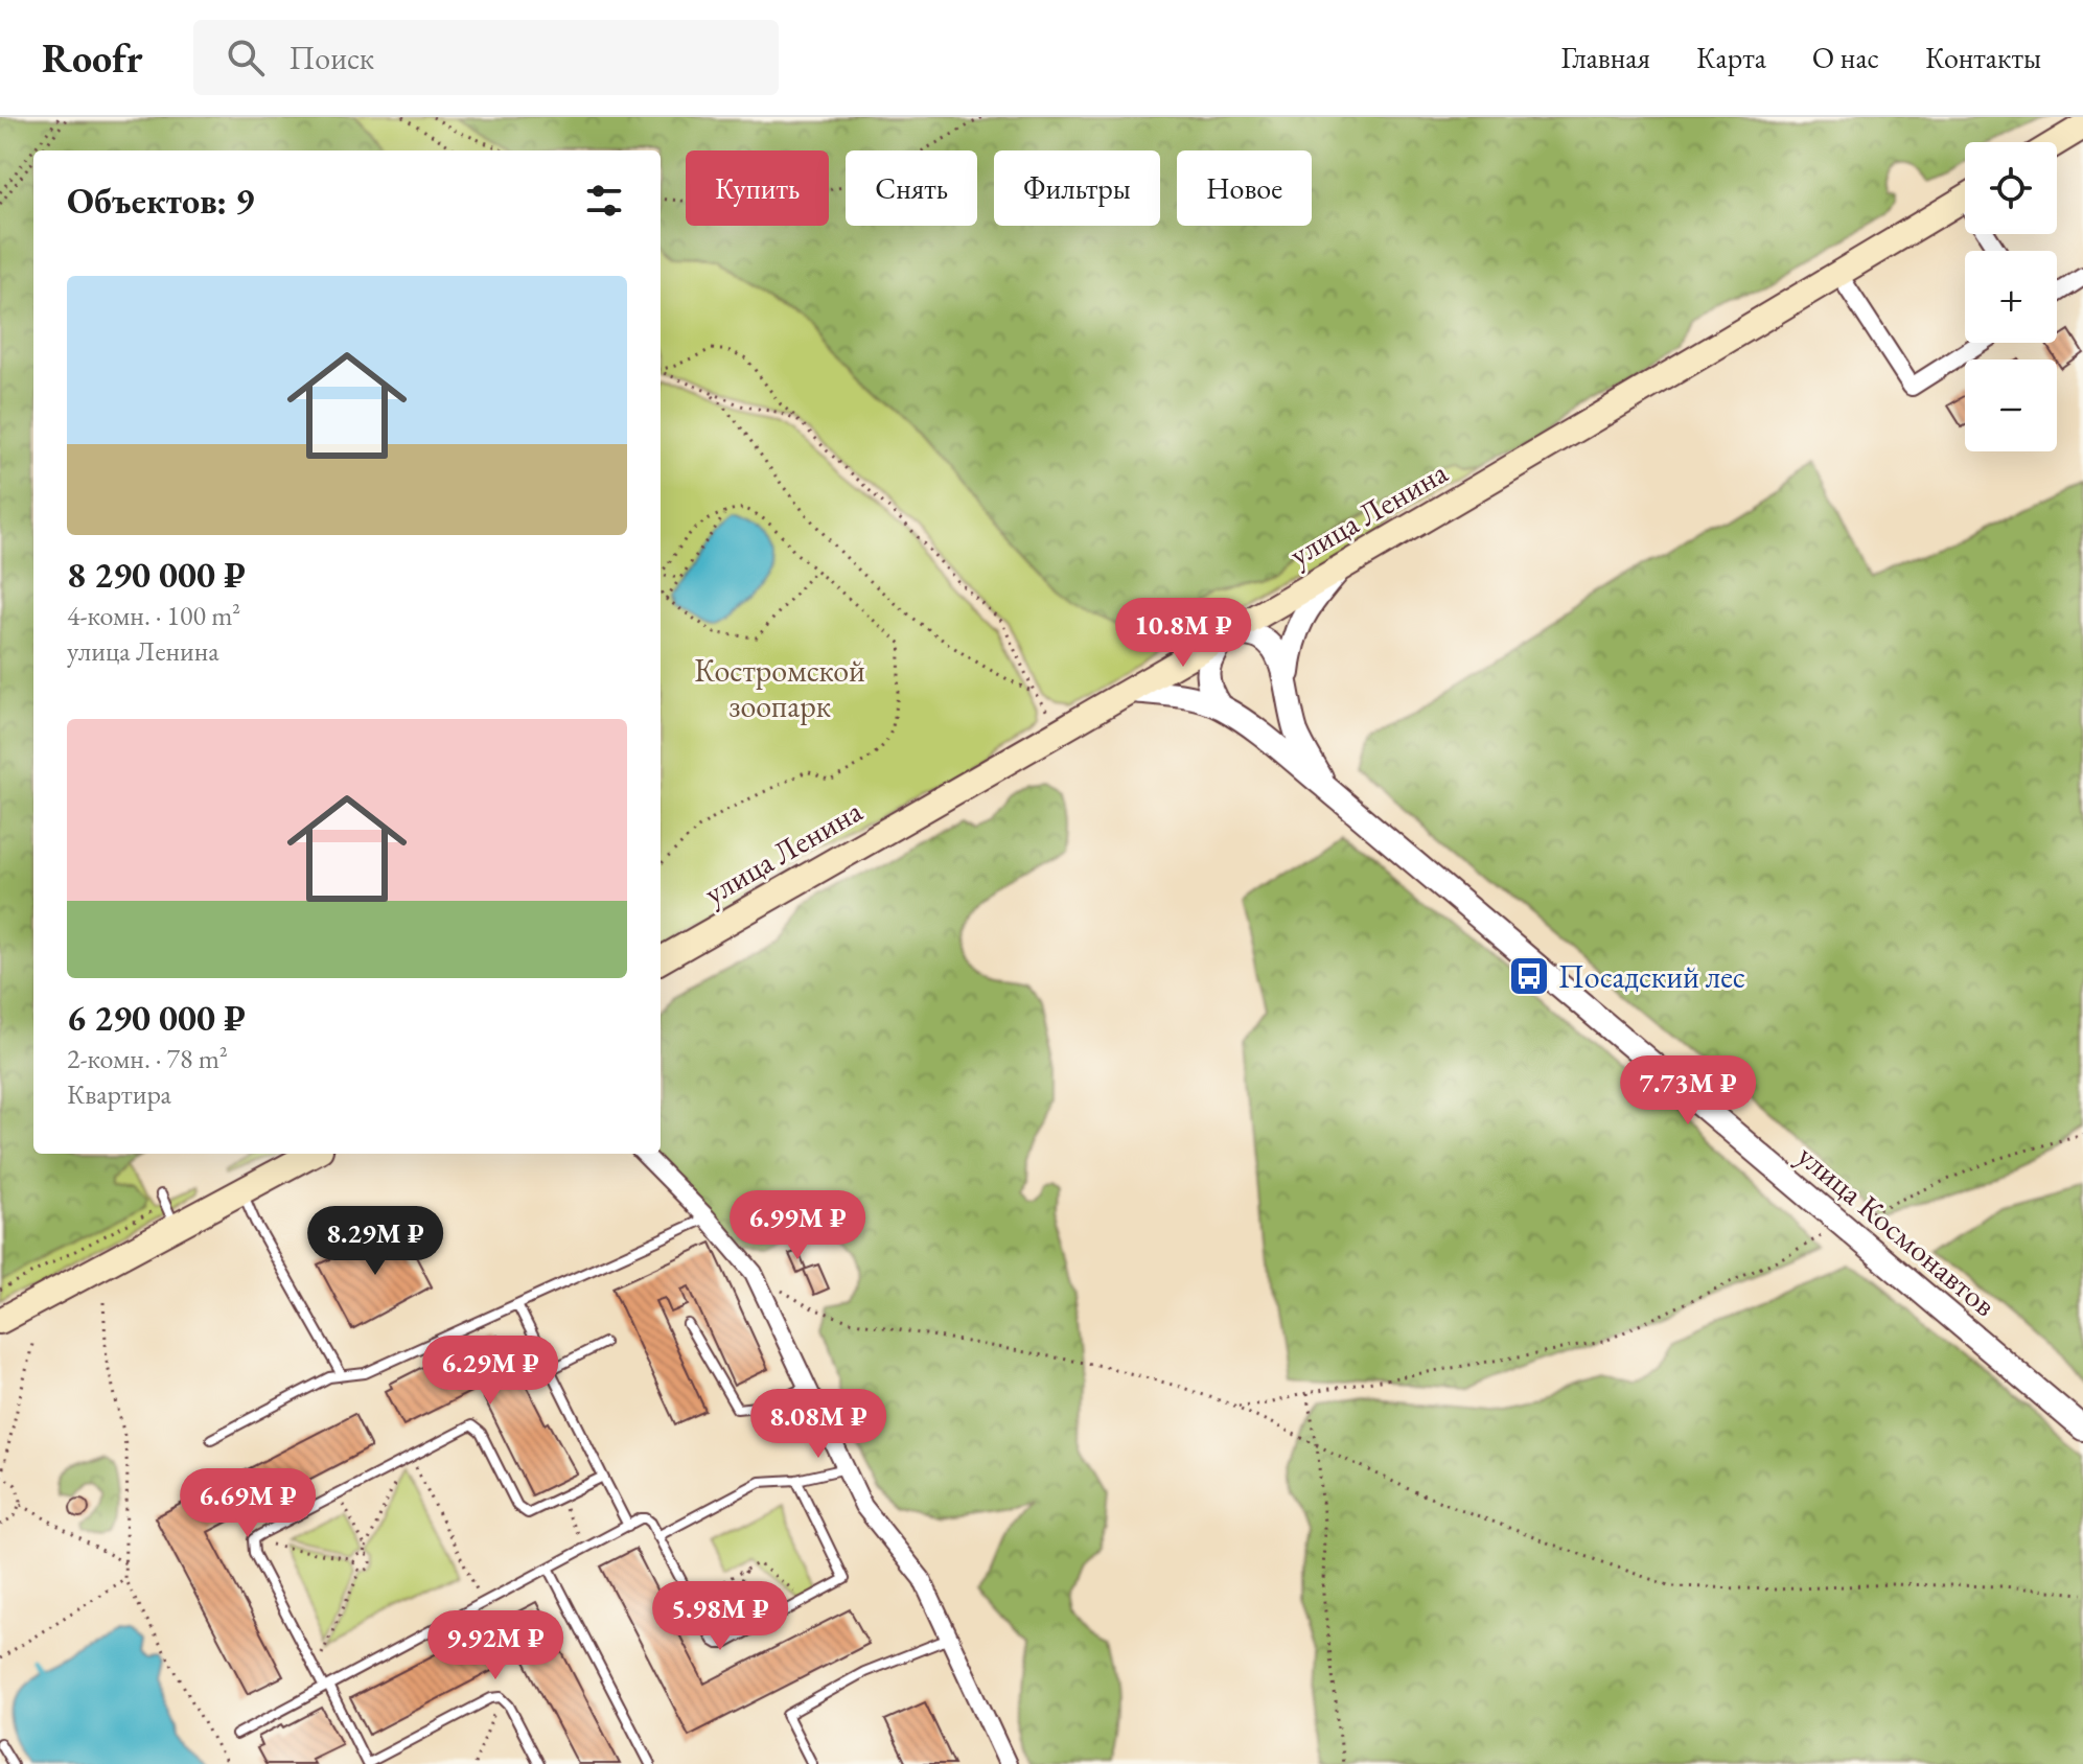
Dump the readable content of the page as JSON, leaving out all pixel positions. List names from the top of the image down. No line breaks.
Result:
{"streets":{"main road":["улица Ленина"],"street":["улица Космонавтов"]},"parks":["Костромской зоопарк"],"places":{"bus stop":["Посадский лес"]},"page":{"header":"Roofr","search":"Поиск","nav":["Главная","Карта","О нас","Контакты"],"map_buttons":["+","−"],"chip":["Купить","Снять","Фильтры","Новое"],"heading":"Объектов: 9","list":[{"name":"8 290 000 ₽","note":"4-комн. · 100 m² · улица Ленина"},{"name":"6 290 000 ₽","note":"2-комн. · 78 m² · Квартира"}],"price":["10.8M ₽","7.73M ₽","6.99M ₽","8.29M ₽","6.29M ₽","8.08M ₽","6.69M ₽","5.98M ₽","9.92M ₽"]}}
